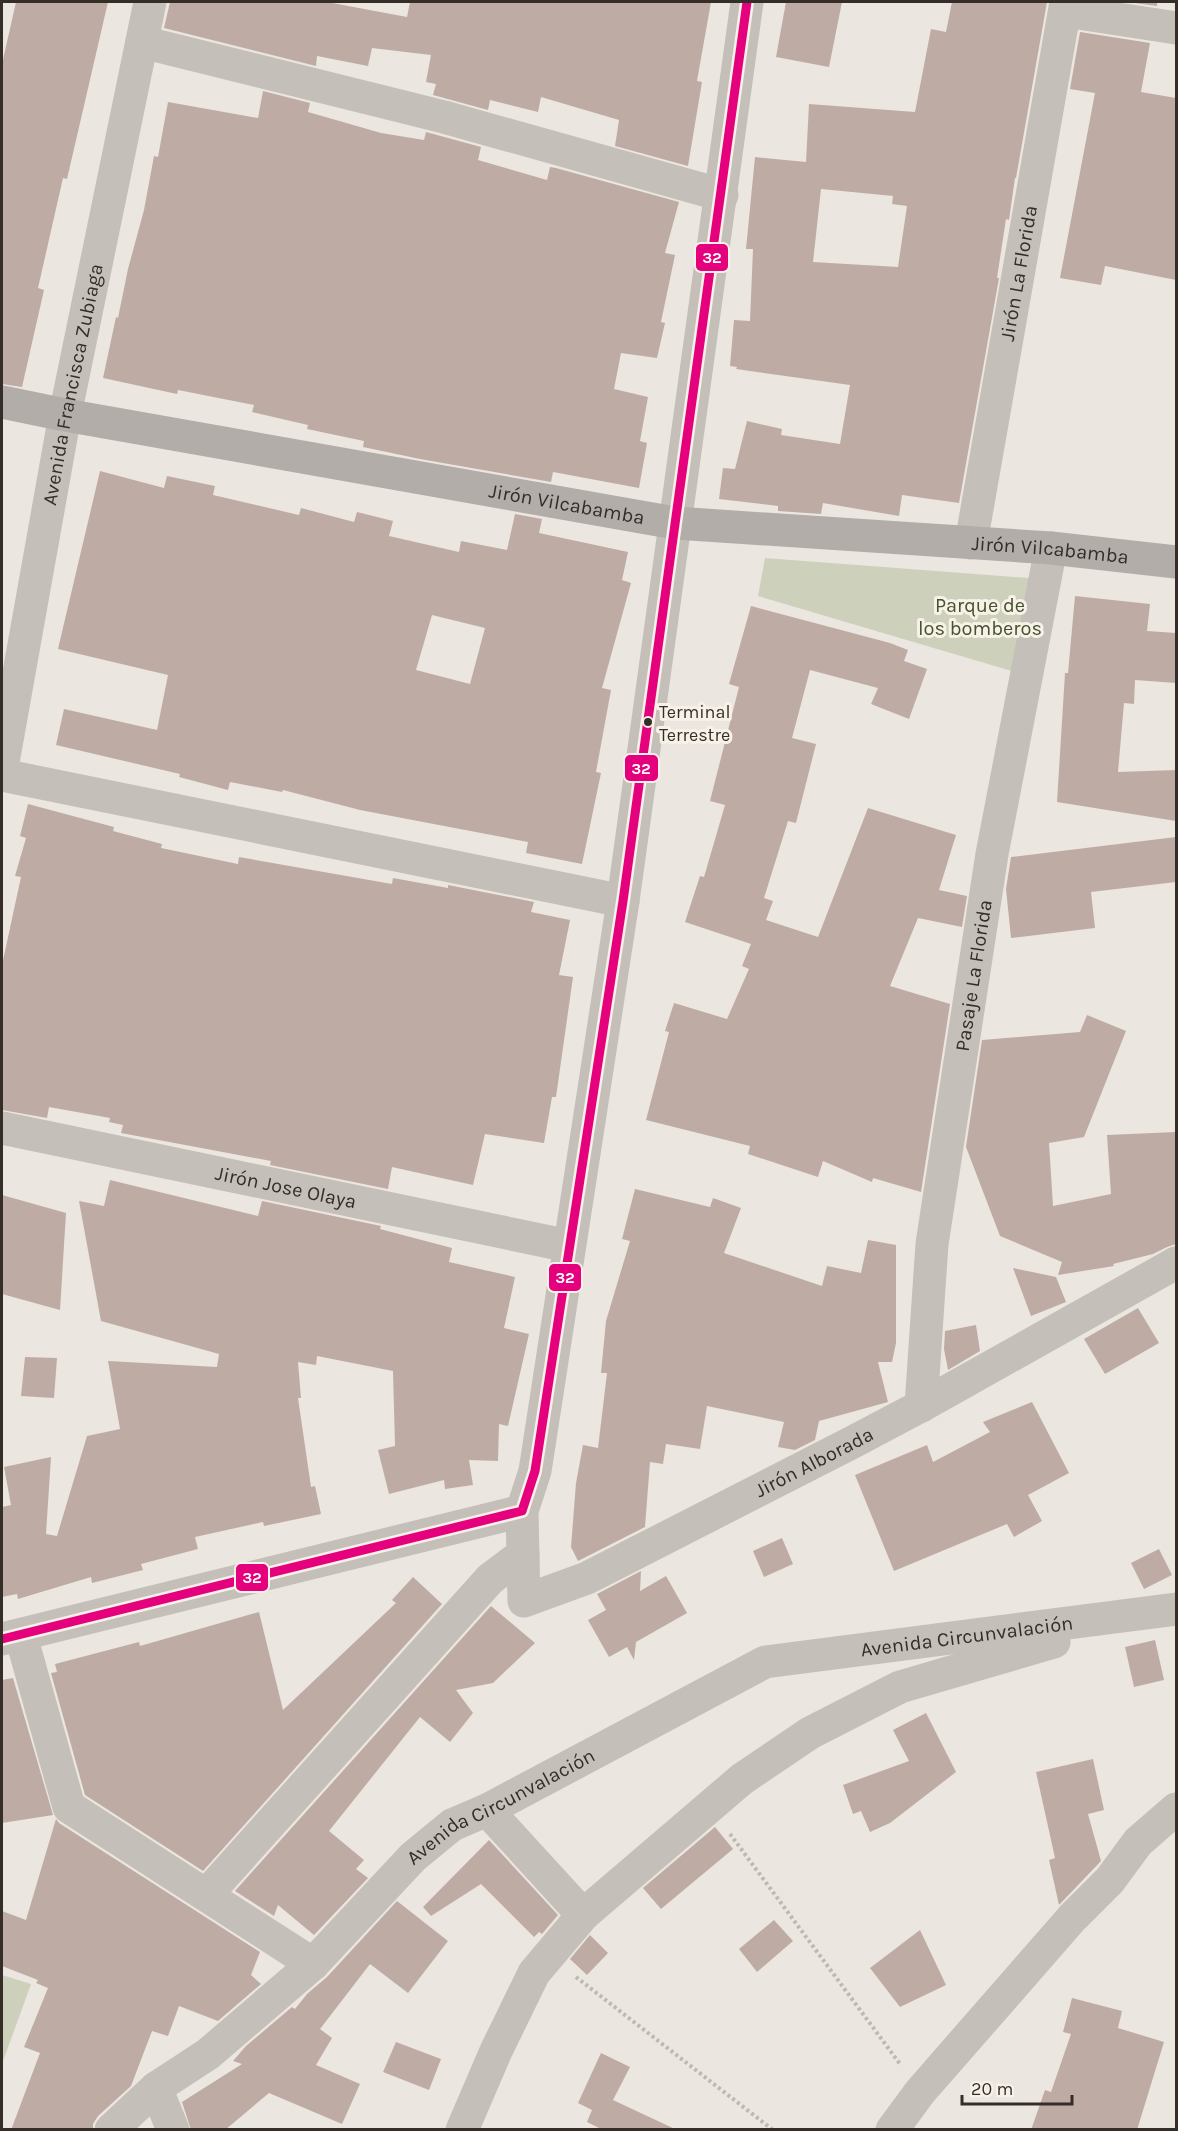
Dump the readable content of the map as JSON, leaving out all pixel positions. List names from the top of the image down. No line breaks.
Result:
{"streets":{"main road":["Jirón Vilcabamba"],"street":["Jirón La Florida","Avenida Francisca Zubiaga","Pasaje La Florida","Jirón Jose Olaya","Jirón Alborada","Avenida Circunvalación"]},"crossings":[["Jirón La Florida","Jirón Vilcabamba"],["Avenida Francisca Zubiaga","Jirón Vilcabamba"],["Jirón Vilcabamba","Pasaje La Florida"],["Jirón Vilcabamba","Jirón Alborada"],["Pasaje La Florida","Jirón Alborada"],["Jirón Jose Olaya","Jirón Alborada"]],"parks":["Parque de los bomberos"],"places":["Terminal Terrestre"],"lines":["transit line 32"],"scale_bar":"20 m"}
